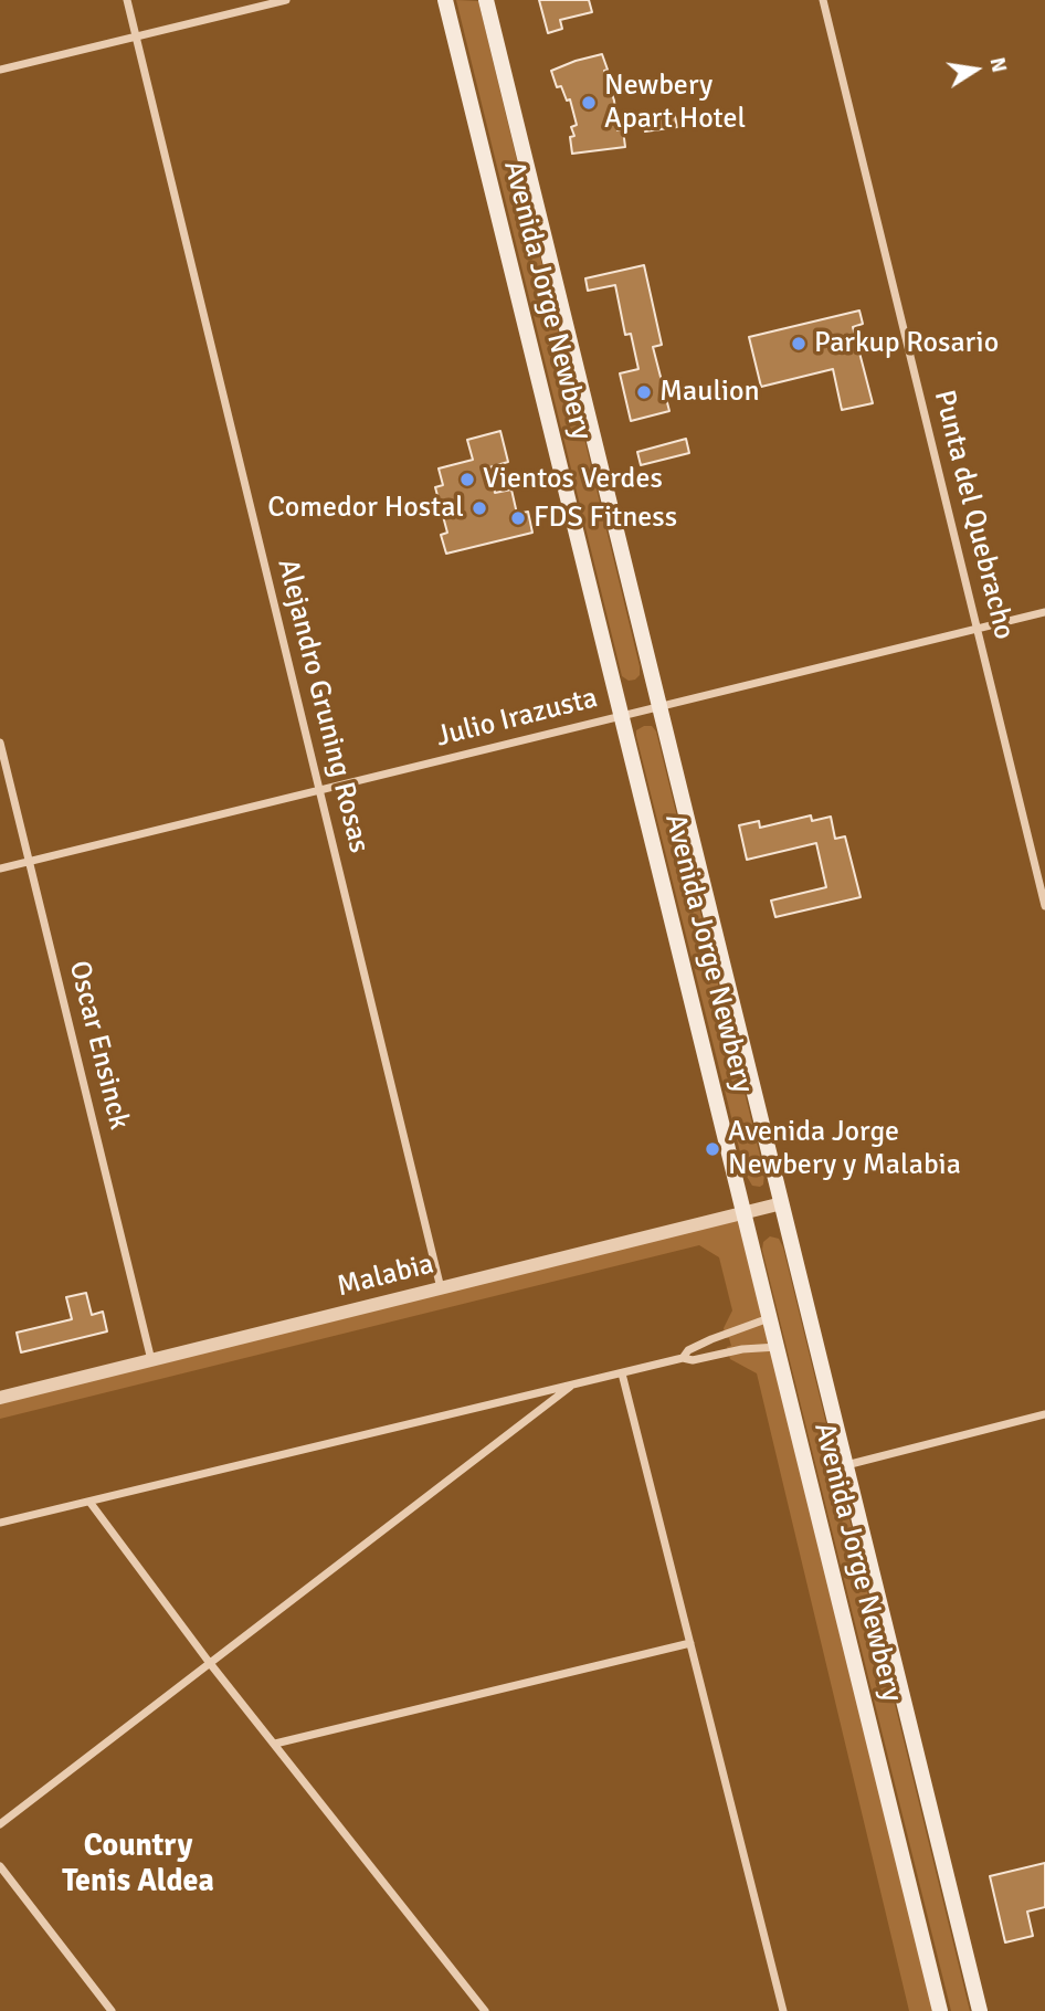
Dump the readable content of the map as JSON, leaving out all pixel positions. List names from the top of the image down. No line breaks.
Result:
{"streets":{"main road":["Avenida Jorge Newbery"],"street":["Punta del Quebracho","Alejandro Gruning Rosas","Julio Irazusta","Oscar Ensinck","Malabia"]},"crossings":[["Avenida Jorge Newbery","Julio Irazusta"],["Avenida Jorge Newbery","Malabia"],["Punta del Quebracho","Julio Irazusta"],["Alejandro Gruning Rosas","Julio Irazusta"],["Alejandro Gruning Rosas","Malabia"],["Julio Irazusta","Oscar Ensinck"],["Oscar Ensinck","Malabia"]],"districts":["Country Tenis Aldea"],"places":["Newbery Apart Hotel","Parkup Rosario","Maulion","Vientos Verdes","Comedor Hostal","FDS Fitness","Avenida Jorge Newbery y Malabia"],"north":"right"}
